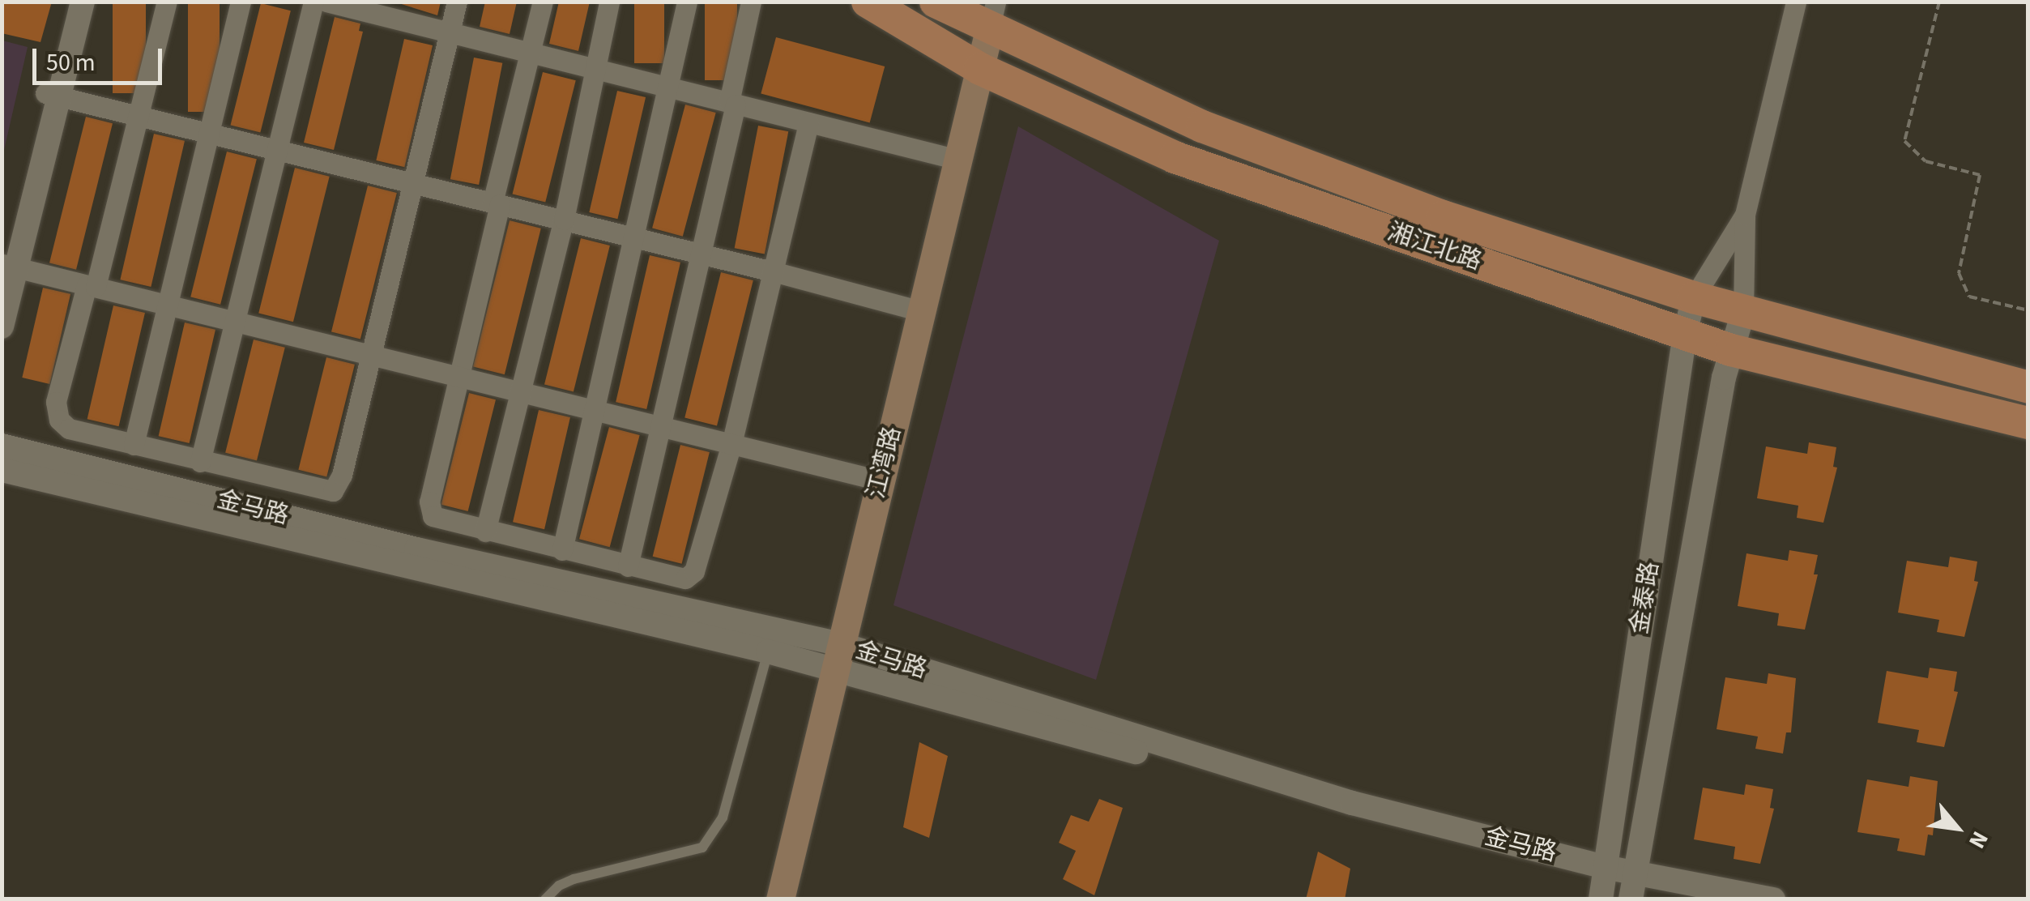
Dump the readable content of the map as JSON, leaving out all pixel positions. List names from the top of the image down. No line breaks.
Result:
{"streets":{"main road":["湘江北路","江湾路"],"street":["金马路","金泰路"]},"crossings":[["湘江北路","江湾路"],["湘江北路","金泰路"],["江湾路","金马路"],["金马路","金泰路"]],"scale_bar":"50 m","north":"bottom right"}
